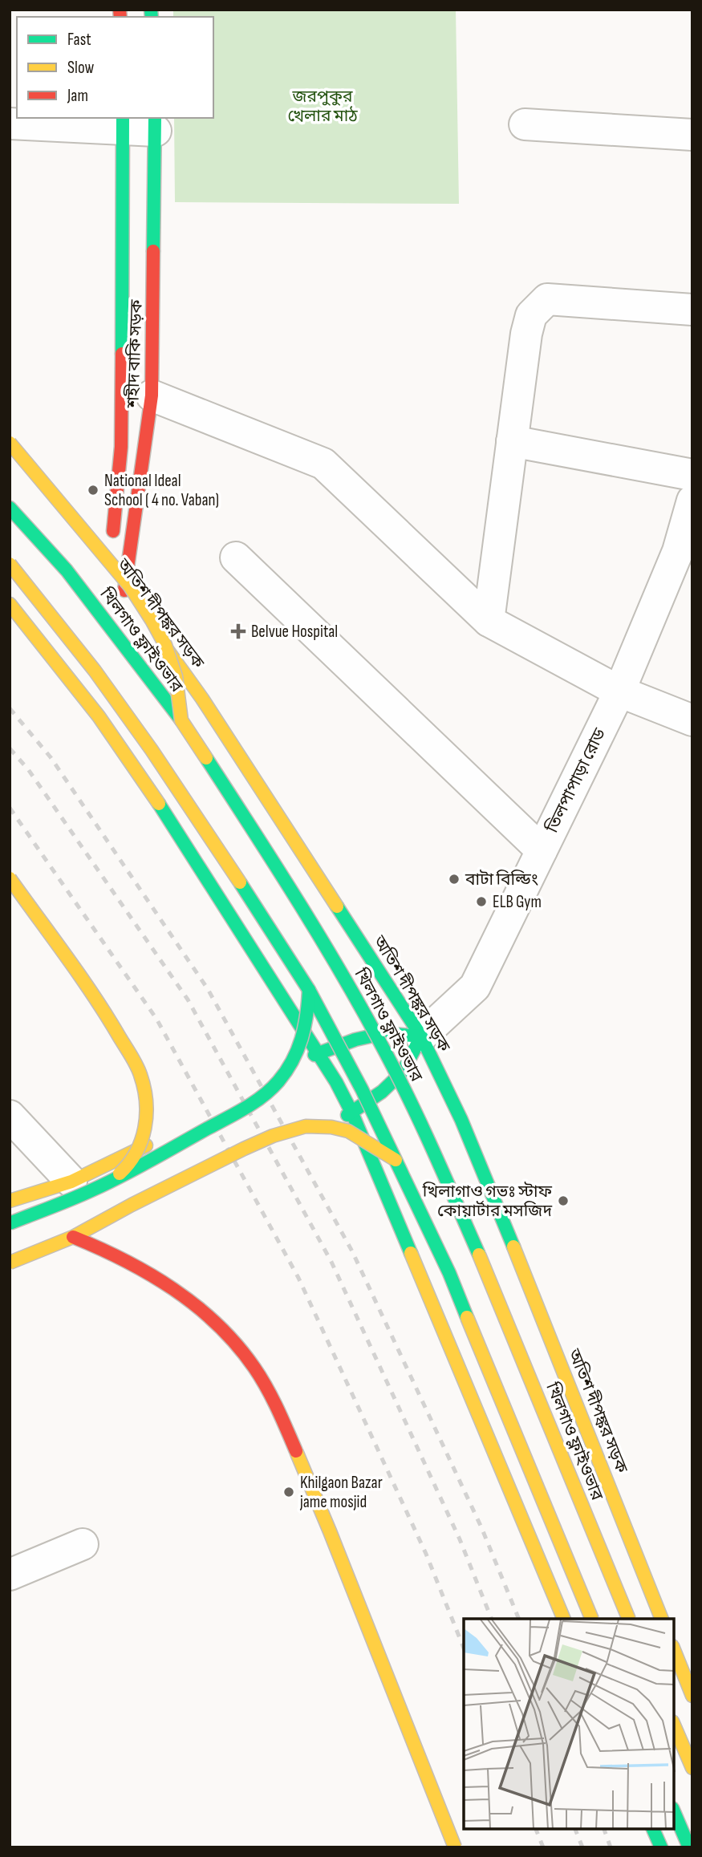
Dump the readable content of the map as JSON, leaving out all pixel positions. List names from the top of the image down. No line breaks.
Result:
{"streets":{"main road":["শহীদ বাকি সড়ক","অতিশ দীপঙ্কর সড়ক","খিলগাও ফ্লাইওভার"],"street":["তিলপাপাড়া রোড"]},"crossings":[["শহীদ বাকি সড়ক","অতিশ দীপঙ্কর সড়ক"],["অতিশ দীপঙ্কর সড়ক","তিলপাপাড়া রোড"]],"parks":["জরপুকুর খেলার মাঠ"],"places":{"other":["National Ideal School ( 4 no. Vaban)","বাটা বিল্ডিং","ELB Gym","খিলাগাও গভঃ স্টাফ কোয়ার্টার মসজিদ","Khilgaon Bazar jame mosjid"],"health":["Belvue Hospital"]},"legend":["Fast","Slow","Jam"]}
